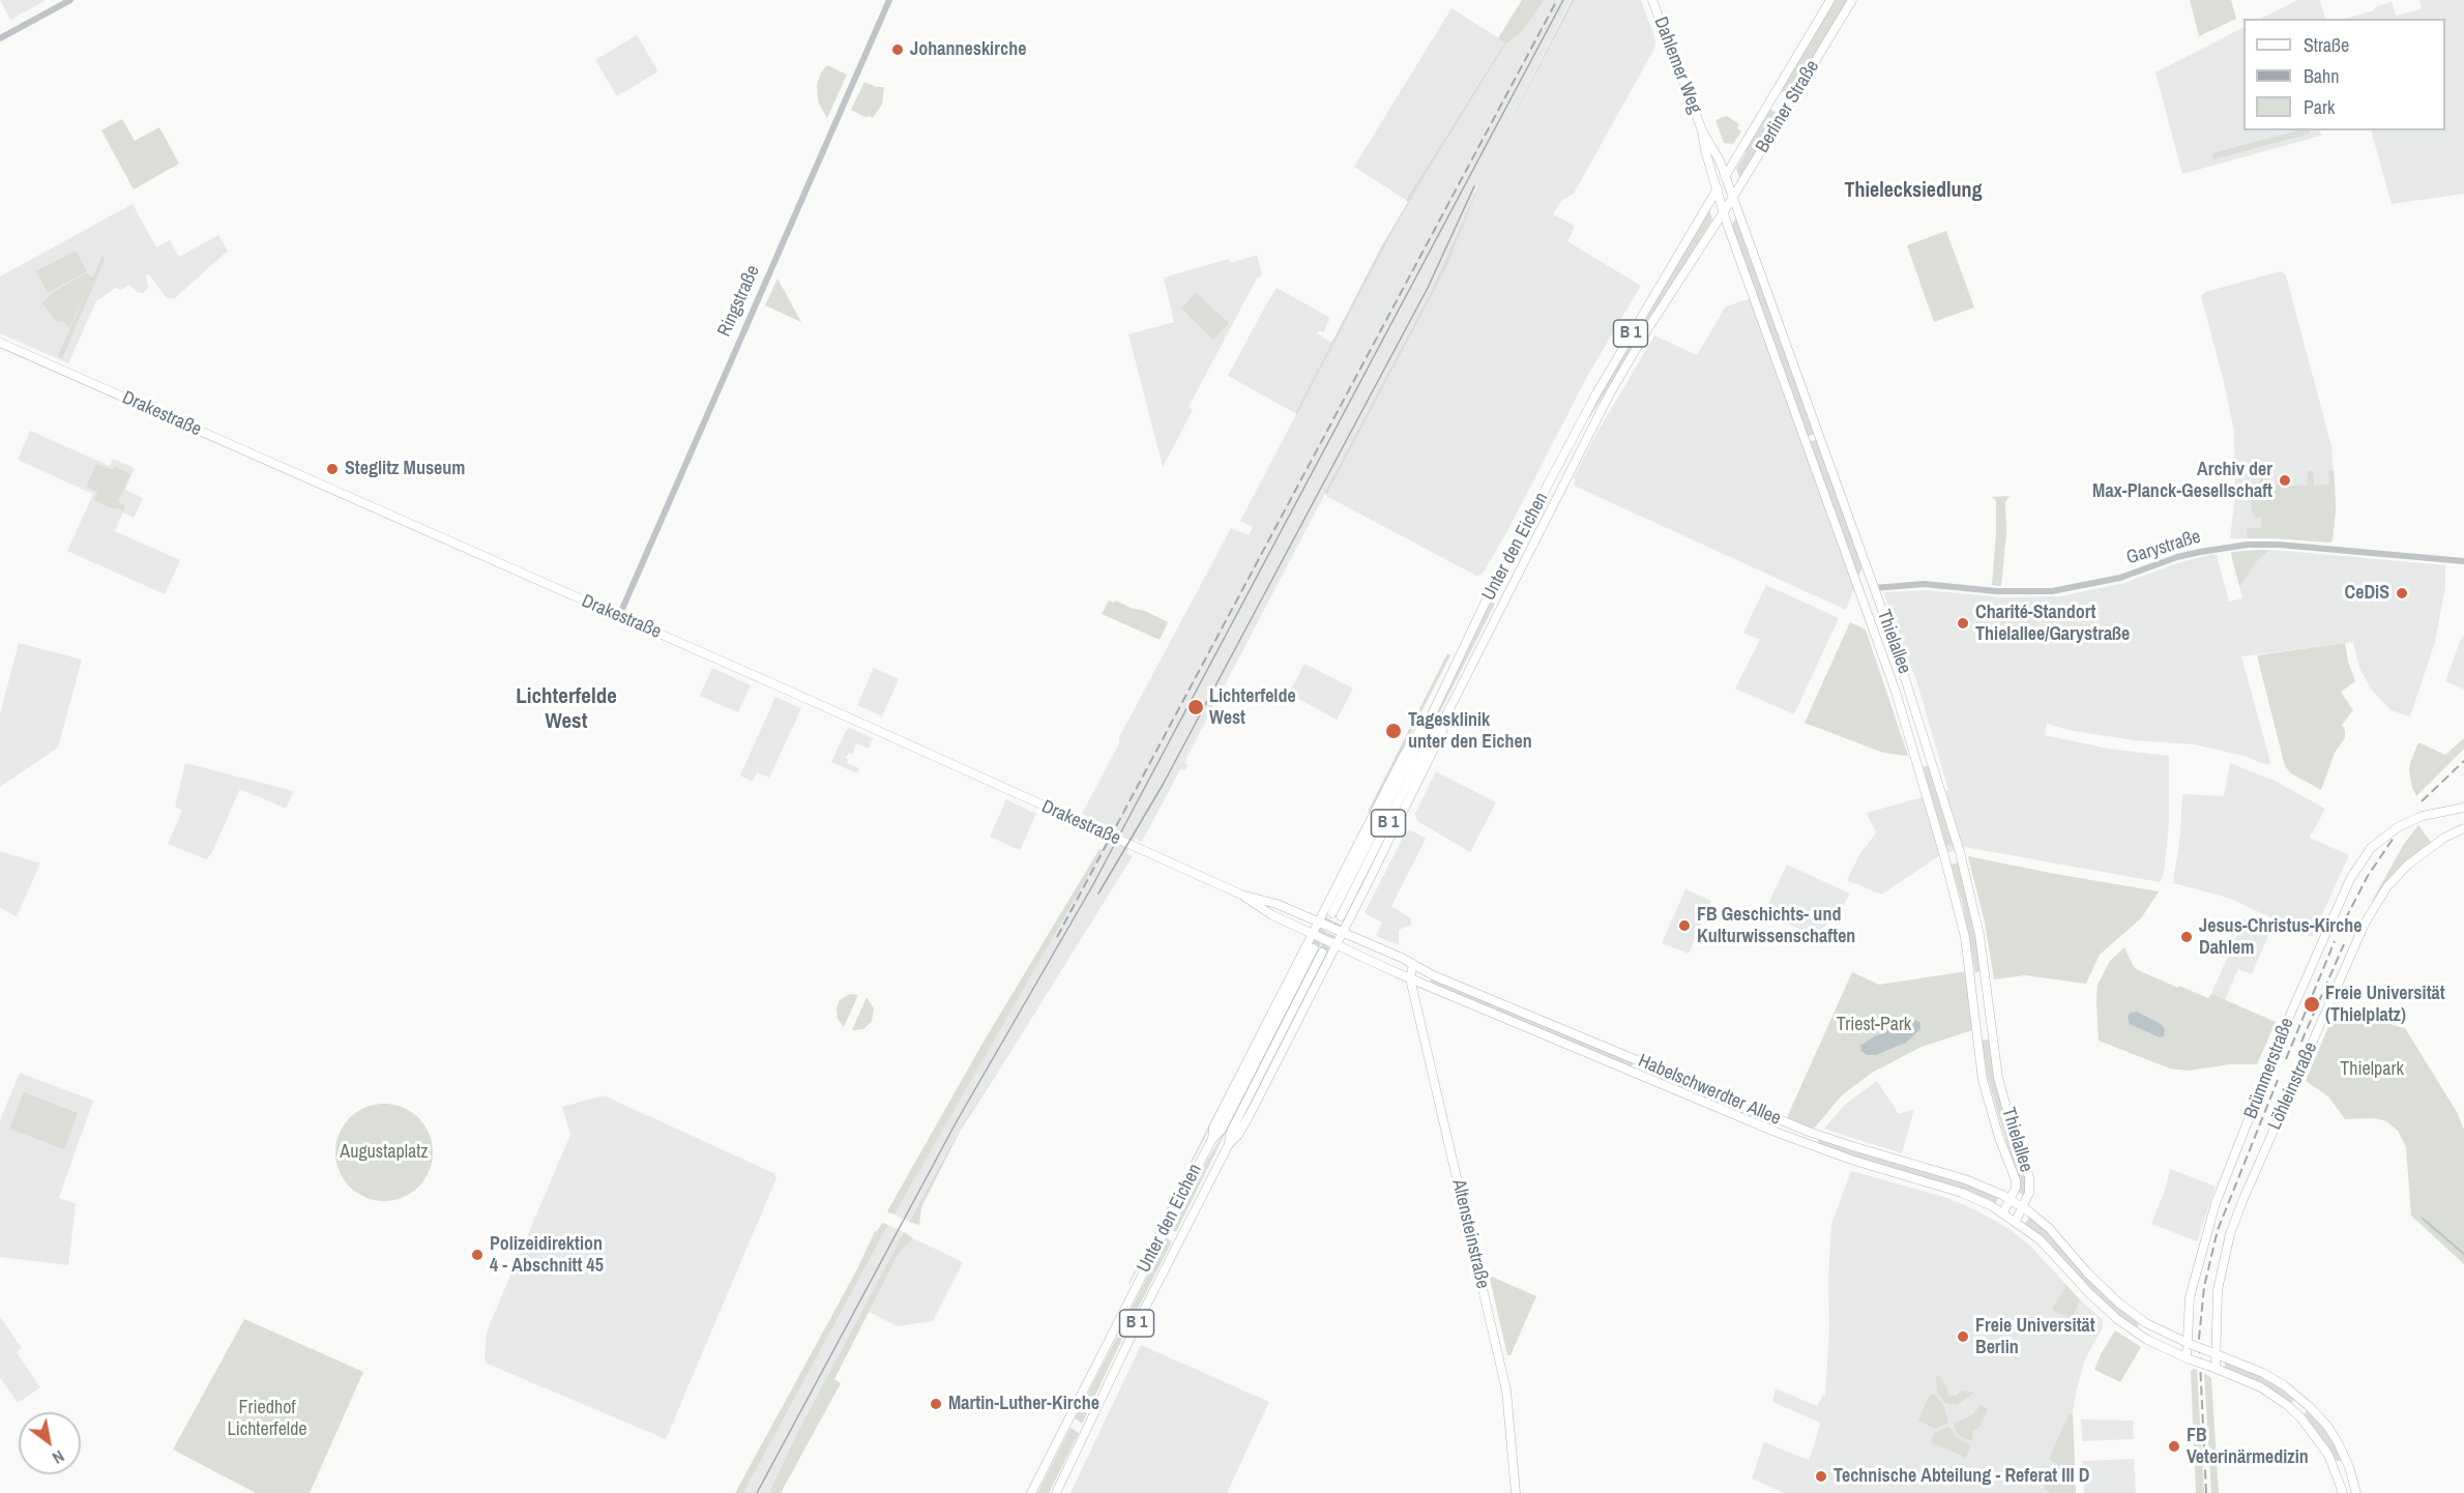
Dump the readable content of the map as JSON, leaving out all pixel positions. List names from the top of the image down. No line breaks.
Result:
{"streets":{"main road":["Dahlemer Weg","Berliner Straße","B 1","Drakestraße","Unter den Eichen","Thielallee","Brümmerstraße","Löhleinstraße","Habelschwerdter Allee","Altensteinstraße"],"street":["Ringstraße","Garystraße"]},"crossings":[["Dahlemer Weg","Berliner Straße"],["Dahlemer Weg","Unter den Eichen"],["Dahlemer Weg","Thielallee"],["Berliner Straße","Unter den Eichen"],["Berliner Straße","Thielallee"],["Ringstraße","Drakestraße"],["Drakestraße","Habelschwerdter Allee"],["Unter den Eichen","Thielallee"],["Garystraße","Thielallee"],["Thielallee","Brümmerstraße"],["Thielallee","Löhleinstraße"],["Thielallee","Habelschwerdter Allee"],["Habelschwerdter Allee","Altensteinstraße"]],"districts":["Thielecksiedlung","Lichterfelde West"],"parks":["Triest-Park","Thielpark","Augustaplatz","Friedhof Lichterfelde"],"places":["Johanneskirche","Steglitz Museum","Archiv der Max-Planck-Gesellschaft","CeDiS","Charité-Standort Thielallee/Garystraße","Lichterfelde West","Tagesklinik unter den Eichen","FB Geschichts- und Kulturwissenschaften","Jesus-Christus-Kirche Dahlem","Freie Universität (Thielplatz)","Polizeidirektion 4 - Abschnitt 45","Freie Universität Berlin","Martin-Luther-Kirche","FB Veterinärmedizin","Technische Abteilung - Referat III D"],"legend":["Straße","Bahn","Park"],"north":"bottom right"}
